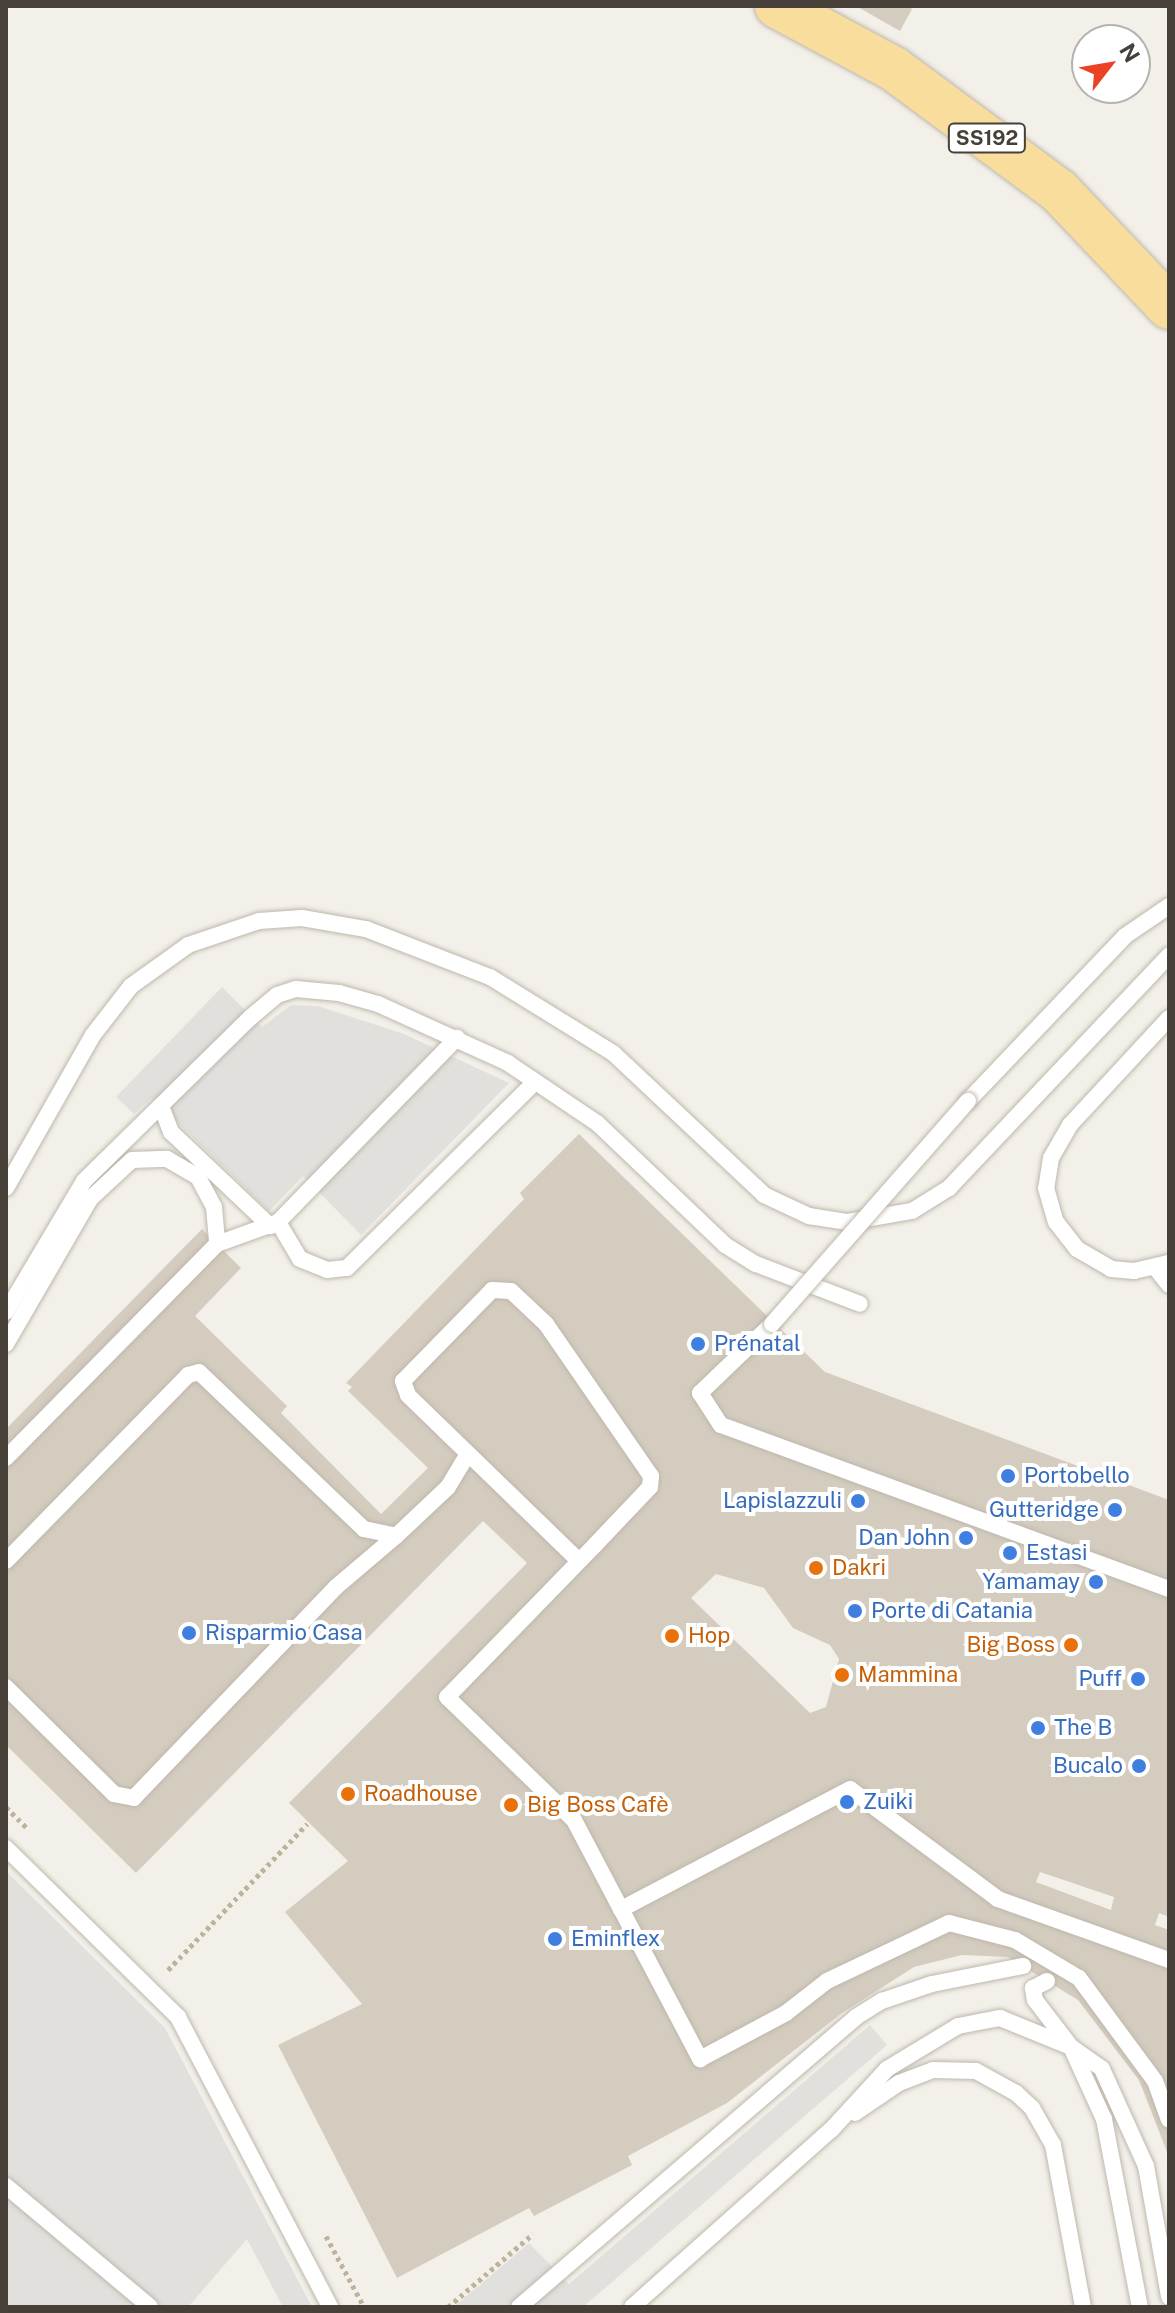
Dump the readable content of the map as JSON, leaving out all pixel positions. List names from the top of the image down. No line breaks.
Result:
{"streets":{"main road":["SS192"]},"places":["Prénatal","Portobello","Lapislazzuli","Gutteridge","Dan John","Estasi","Dakri","Yamamay","Porte di Catania","Risparmio Casa","Hop","Big Boss","Mammina","Puff","The B","Bucalo","Roadhouse","Zuiki","Big Boss Cafè","Eminflex"],"north":"top right"}
